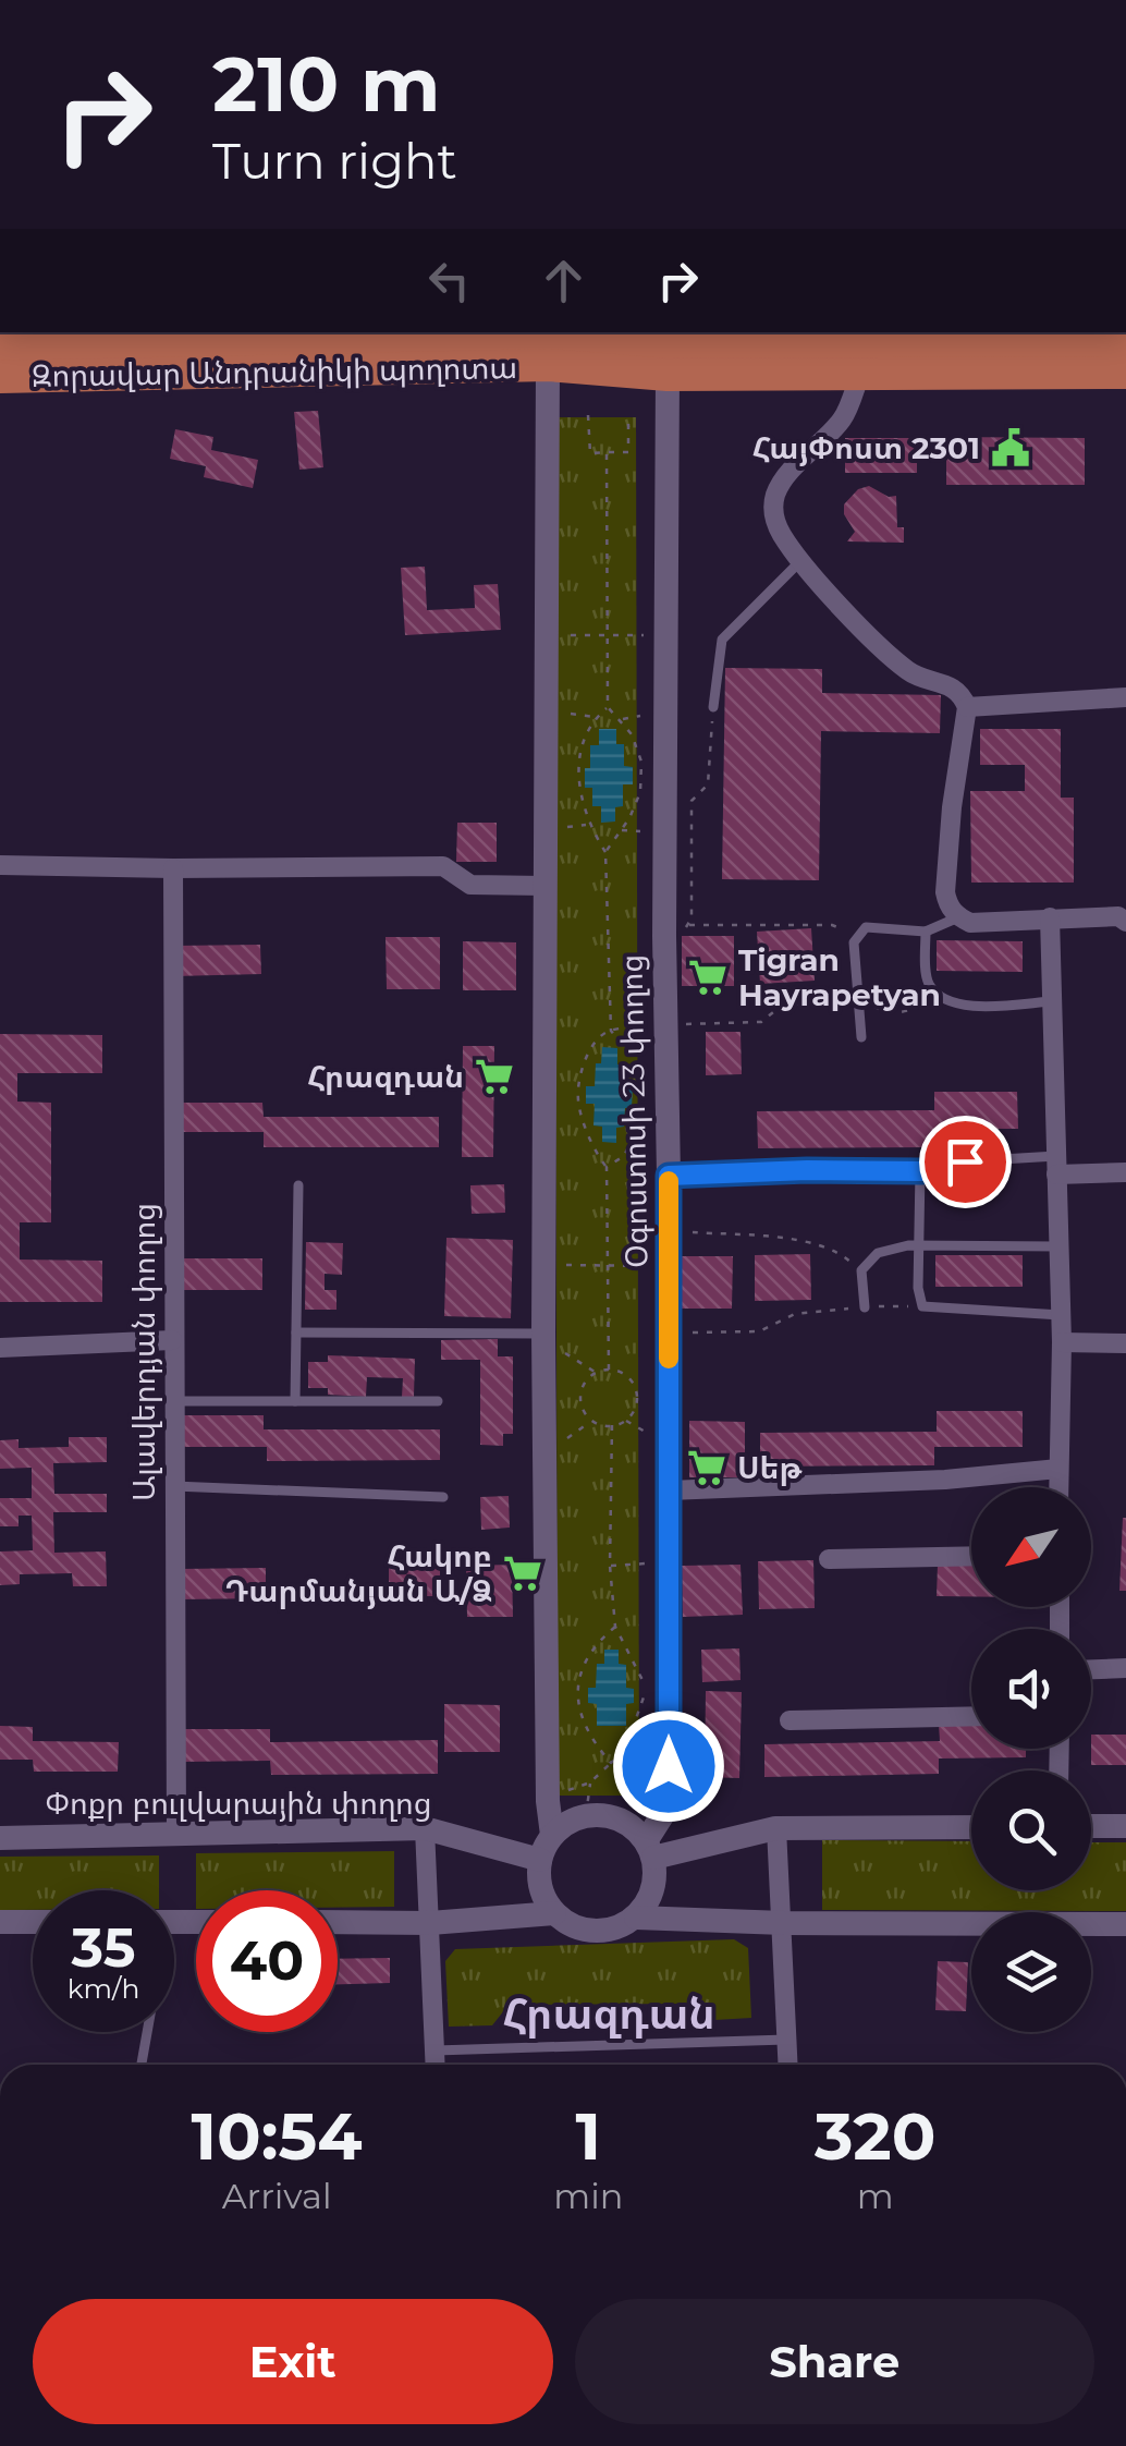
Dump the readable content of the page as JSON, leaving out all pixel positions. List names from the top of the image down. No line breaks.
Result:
{"streets":{"main road":["Զորավար Անդրանիկի պողոտա"],"street":["Օգոստոսի 23 փողոց","Ալավերդյան փողոց","Փոքր բուլվարային փողոց"]},"crossings":[["Զորավար Անդրանիկի պողոտա","Օգոստոսի 23 փողոց"],["Օգոստոսի 23 փողոց","Փոքր բուլվարային փողոց"],["Ալավերդյան փողոց","Փոքր բուլվարային փողոց"]],"districts":["Հրազդան"],"places":{"public building":["ՀայՓոստ 2301"],"supermarket":["Tigran Hayrapetyan","Հրազդան","Սեթ","Հակոբ Դարմանյան Ա/Ձ"]},"north":"bottom left","page":{"turn":["210 m","Turn right"],"speed":"35 km/h","limit":"40","eta":["10:54","Arrival","1","min","320","m"],"buttons":["Exit","Share"]}}
